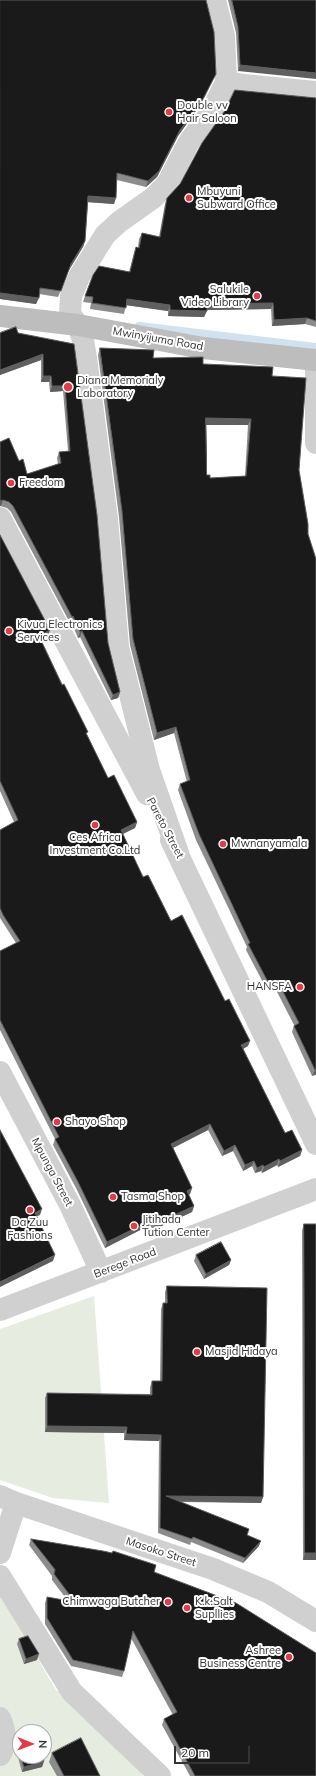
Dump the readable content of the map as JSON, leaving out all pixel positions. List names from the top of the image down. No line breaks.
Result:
{"streets":{"street":["Mwinyijuma Road","Pareto Street","Mpunga Street","Berege Road","Masoko Street"]},"crossings":[["Mpunga Street","Berege Road"]],"places":["Double vv Hair Saloon","Mbuyuni Subward Office","Salukile Video Library","Diana Memorialy Laboratory","Freedom","Kivua Electronics Services","Ces Africa Investment Co.Ltd","Mwnanyamala","HANSFA","Shayo Shop","Tasma Shop","Da Zuu Fashions","Jitihada Tution Center","Masjid Hidaya","Chimwaga Butcher","K.k.Salt Supllies","Ashree Business Centre"],"scale_bar":"20 m","north":"right"}
